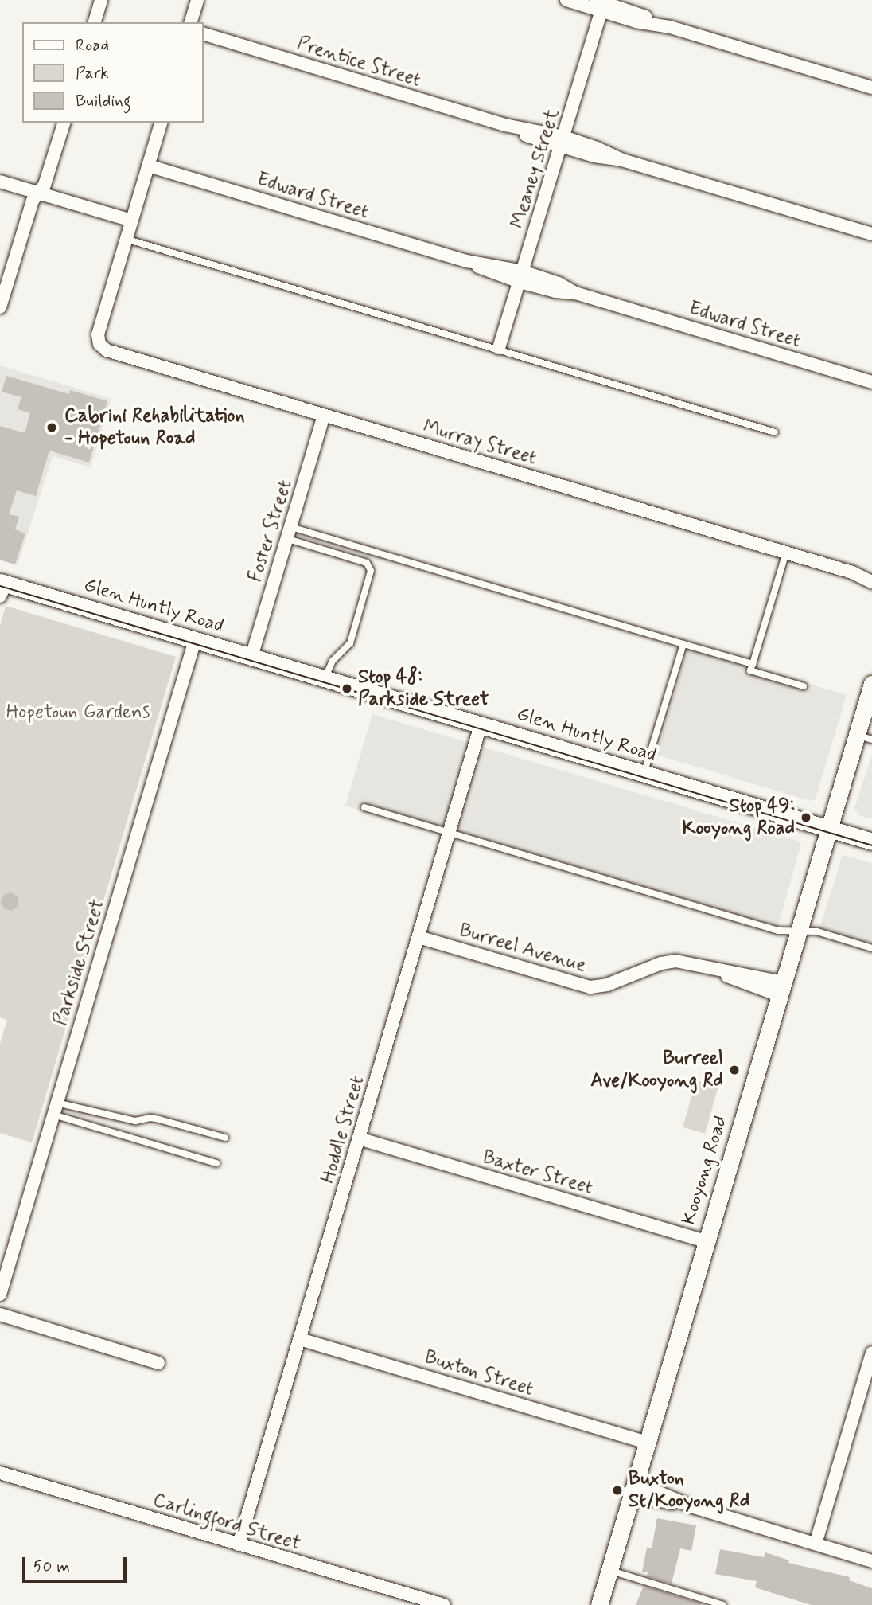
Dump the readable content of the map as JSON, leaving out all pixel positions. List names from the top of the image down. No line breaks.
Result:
{"streets":{"street":["Prentice Street","Meaney Street","Edward Street","Murray Street","Foster Street","Glen Huntly Road","Burreel Avenue","Parkside Street","Hoddle Street","Kooyong Road","Baxter Street","Buxton Street","Carlingford Street"]},"crossings":[["Prentice Street","Meaney Street"],["Meaney Street","Edward Street"],["Murray Street","Foster Street"],["Foster Street","Glen Huntly Road"],["Glen Huntly Road","Parkside Street"],["Glen Huntly Road","Hoddle Street"],["Glen Huntly Road","Kooyong Road"],["Burreel Avenue","Hoddle Street"],["Burreel Avenue","Kooyong Road"],["Hoddle Street","Baxter Street"],["Hoddle Street","Buxton Street"],["Hoddle Street","Carlingford Street"],["Kooyong Road","Baxter Street"],["Kooyong Road","Buxton Street"]],"parks":["Hopetoun Gardens"],"places":["Cabrini Rehabilitation - Hopetoun Road","Stop 48: Parkside Street","Stop 49: Kooyong Road","Burreel Ave/Kooyong Rd","Buxton St/Kooyong Rd"],"legend":["Road","Park","Building"],"scale_bar":"50 m"}
